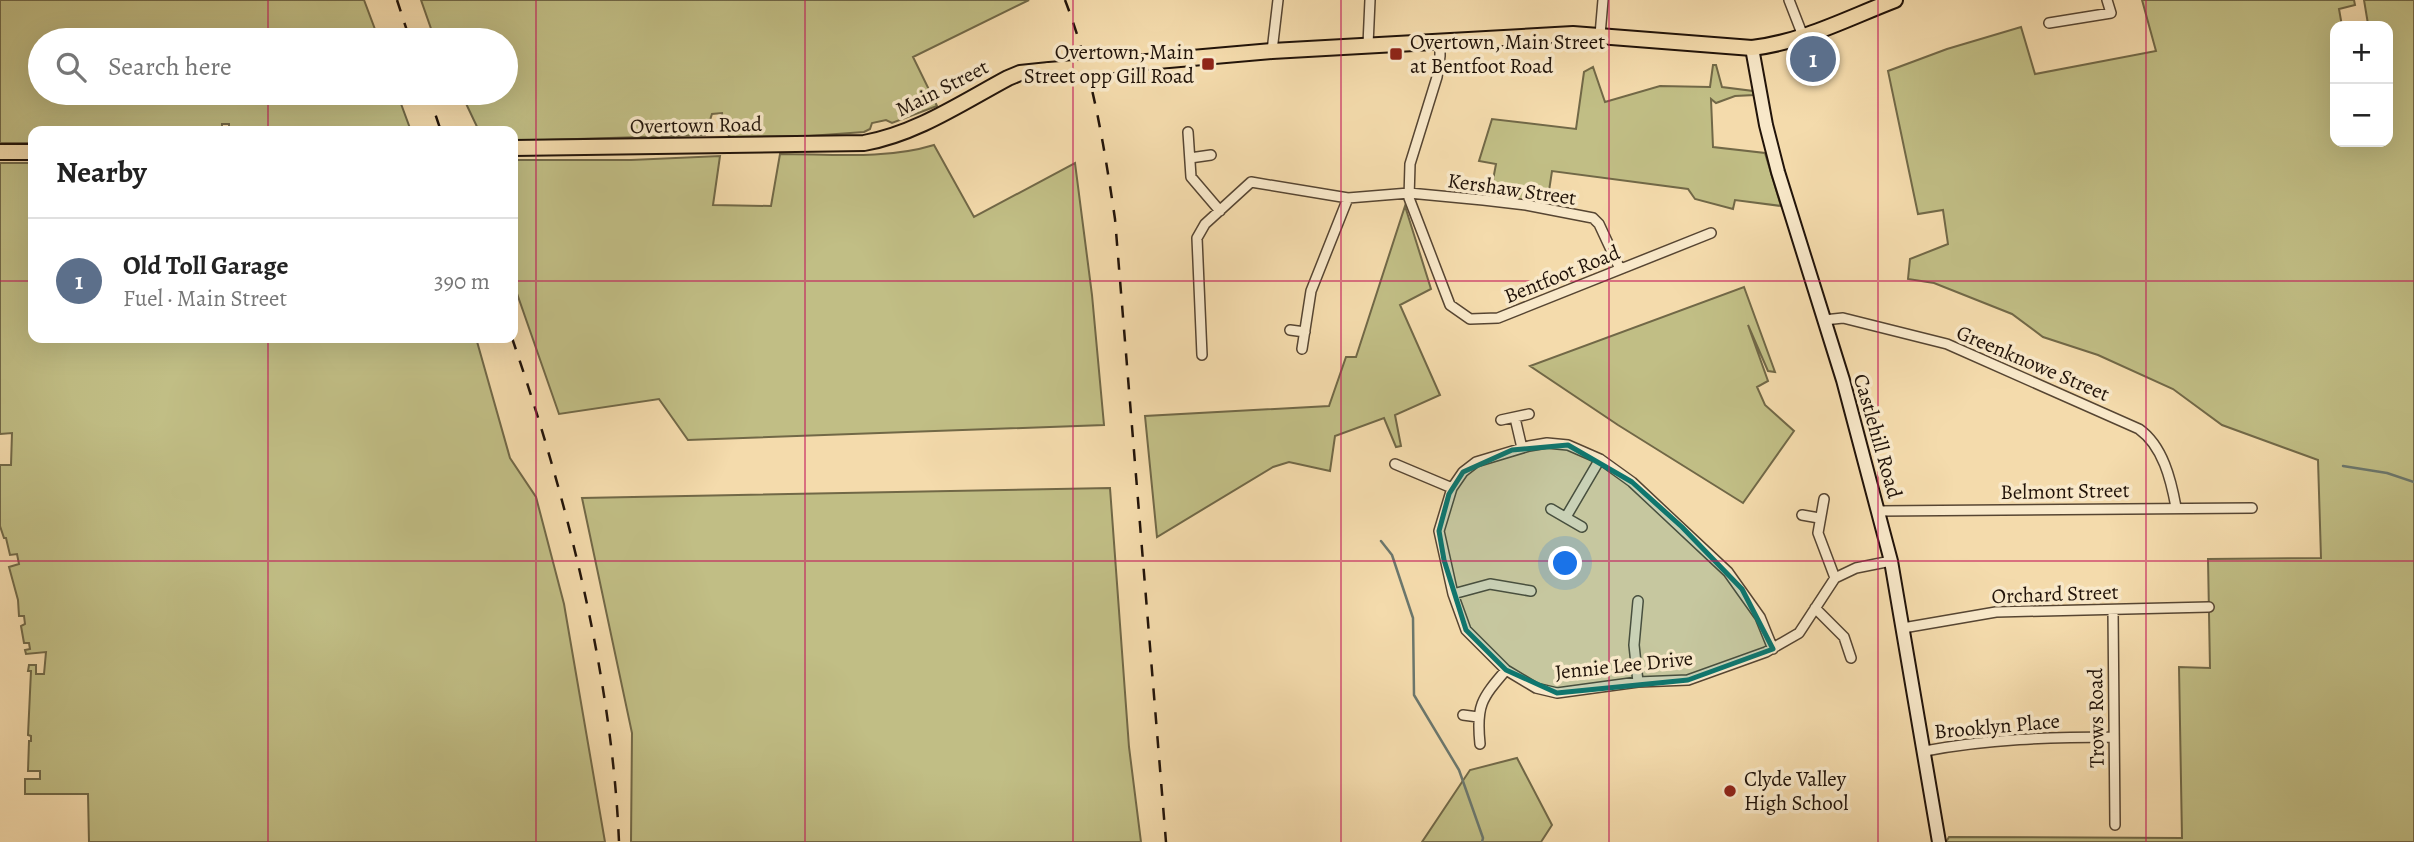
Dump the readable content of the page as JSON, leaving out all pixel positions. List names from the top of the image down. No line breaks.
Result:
{"streets":{"main road":["Main Street","Overtown Road","Castlehill Road"],"street":["Kershaw Street","Bentfoot Road","Greenknowe Street","Belmont Street","Orchard Street","Jennie Lee Drive","Trows Road","Brooklyn Place"]},"crossings":[["Main Street","Overtown Road"],["Main Street","Bentfoot Road"],["Main Street","Castlehill Road"],["Kershaw Street","Bentfoot Road"],["Greenknowe Street","Castlehill Road"],["Greenknowe Street","Belmont Street"],["Castlehill Road","Belmont Street"],["Castlehill Road","Orchard Street"],["Castlehill Road","Brooklyn Place"],["Orchard Street","Trows Road"],["Trows Road","Brooklyn Place"]],"places":{"transit":["Overtown, Main Street at Bentfoot Road","Overtown, Main Street opp Gill Road"],"other":["Clyde Valley High School"]},"page":{"map_buttons":["+","−"],"search":"Search here","pins":"1","heading":"Nearby","list":[{"mark":"1","name":"Old Toll Garage","note":"Fuel · Main Street","value":"390 m"}]}}
